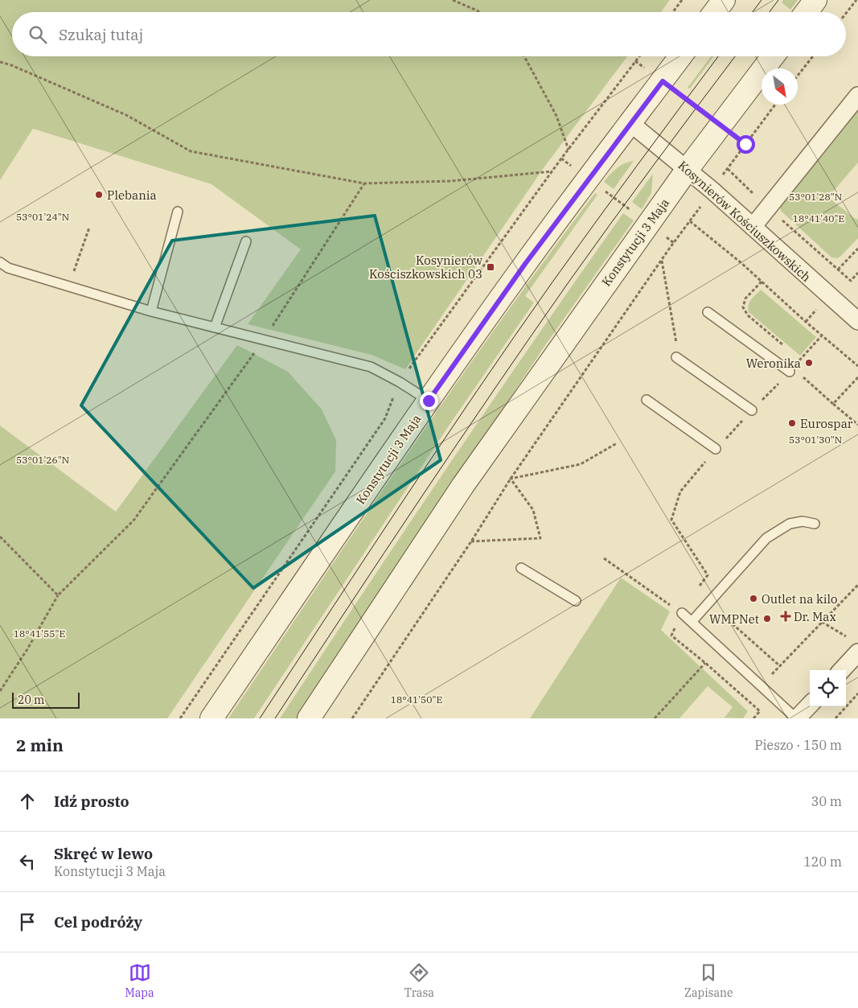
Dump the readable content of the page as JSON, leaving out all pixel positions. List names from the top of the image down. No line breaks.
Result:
{"streets":{"street":["Kosynierów Kościuszkowskich","Konstytucji 3 Maja"]},"crossings":[["Kosynierów Kościuszkowskich","Konstytucji 3 Maja"]],"places":{"other":["Plebania","Weronika","Eurospar","Outlet na kilo","WMPNet"],"transit":["Kosynierów Kościszkowskich 03"],"health":["Dr. Max"]},"scale_bar":"20 m","north":"bottom right","page":{"search":"Szukaj tutaj","scale":"20 m","heading":["2 min","Pieszo · 150 m"],"list":[["Idź prosto","30 m"],["Skręć w lewo","Konstytucji 3 Maja","120 m"],"Cel podróży"],"nav":["Mapa","Trasa","Zapisane"]},"coordinates":["53°01'28\"N","53°01'24\"N","18°41'40\"E","53°01'30\"N","53°01'26\"N","18°41'55\"E","18°41'50\"E"]}
